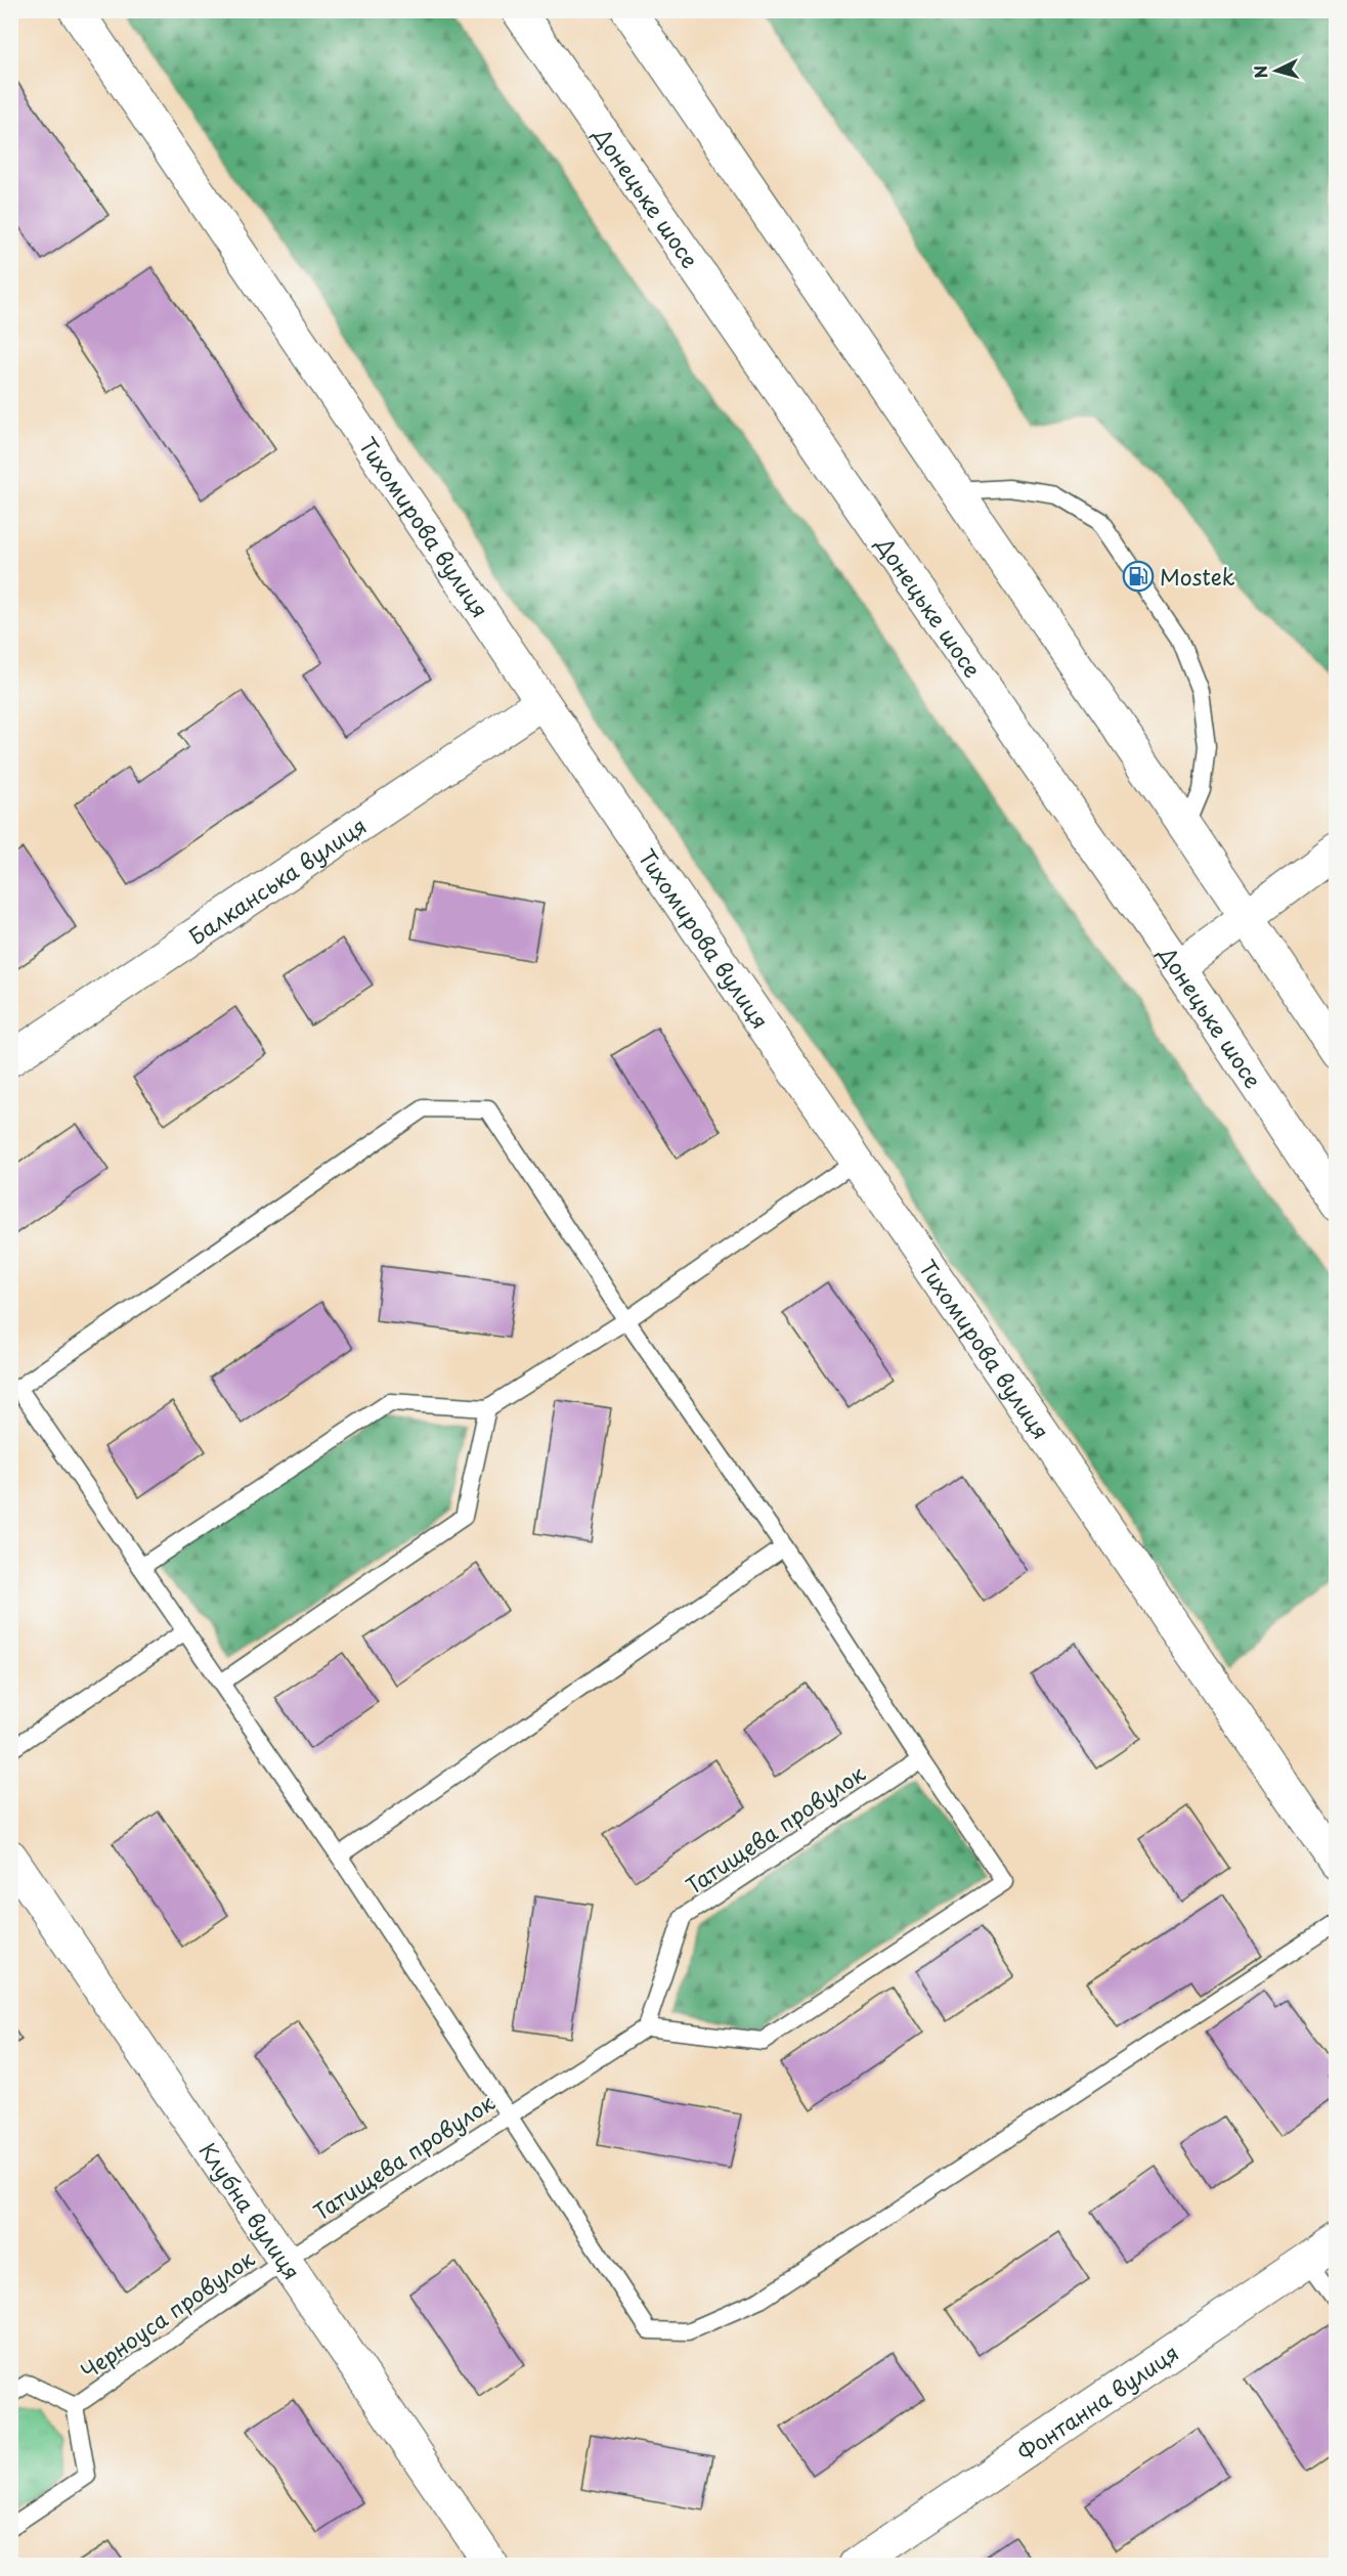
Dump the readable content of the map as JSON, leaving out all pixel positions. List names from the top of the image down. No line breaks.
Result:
{"streets":{"street":["Донецьке шосе","Тихомирова вулиця","Балканська вулиця","Клубна вулиця","Фонтанна вулиця"],"lane":["Татищева провулок","Черноуса провулок"]},"crossings":[["Тихомирова вулиця","Балканська вулиця"],["Татищева провулок","Клубна вулиця"],["Татищева провулок","Черноуса провулок"],["Клубна вулиця","Черноуса провулок"]],"places":{"fuel station":["Mostek"]},"north":"left"}
